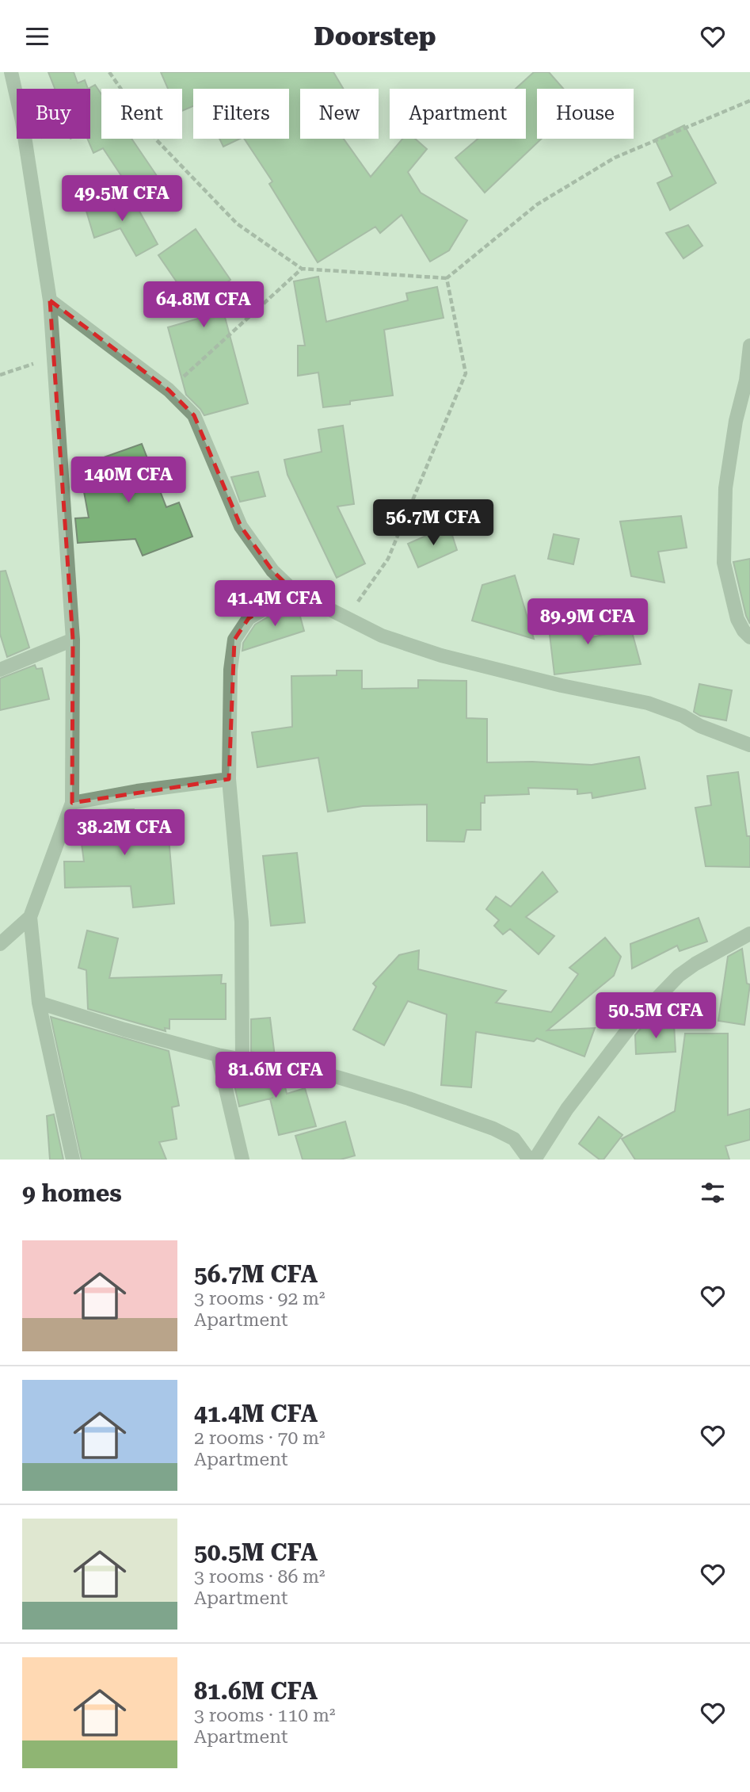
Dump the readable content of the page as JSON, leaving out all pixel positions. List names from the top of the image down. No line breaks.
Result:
{"page":{"header":"Doorstep","chip":["Buy","Rent","Filters","New","Apartment","House"],"price":["49.5M CFA","64.8M CFA","140M CFA","56.7M CFA","41.4M CFA","89.9M CFA","38.2M CFA","50.5M CFA","81.6M CFA"],"heading":"9 homes","list":[{"name":"56.7M CFA","note":"3 rooms · 92 m² · Apartment"},{"name":"41.4M CFA","note":"2 rooms · 70 m² · Apartment"},{"name":"50.5M CFA","note":"3 rooms · 86 m² · Apartment"},{"name":"81.6M CFA","note":"3 rooms · 110 m² · Apartment"}]}}
